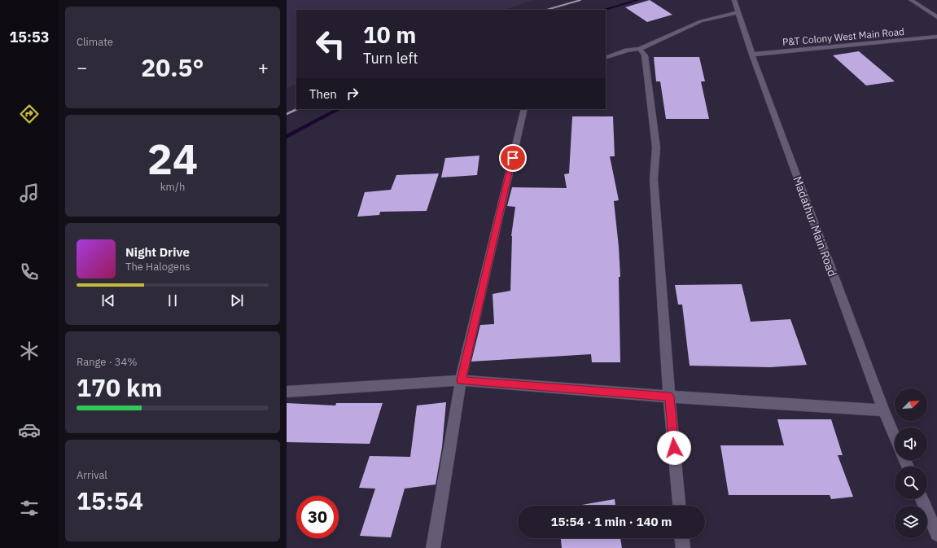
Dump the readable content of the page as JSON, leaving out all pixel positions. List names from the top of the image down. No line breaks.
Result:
{"streets":{"street":["P&T Colony West Main Road","Madathur Main Road"]},"crossings":[["P&T Colony West Main Road","Madathur Main Road"]],"north":"top right","page":{"tabs":"15:53","tile":["Climate",["24","km/h"],["Range · 34%","170 km"],["Arrival","15:54"]],"turn":["10 m","Turn left"],"heat":["−","20.5°","+"],"then":"Then","song":["Night Drive","The Halogens"],"limit":"30","trip":"15:54 · 1 min · 140 m"}}
